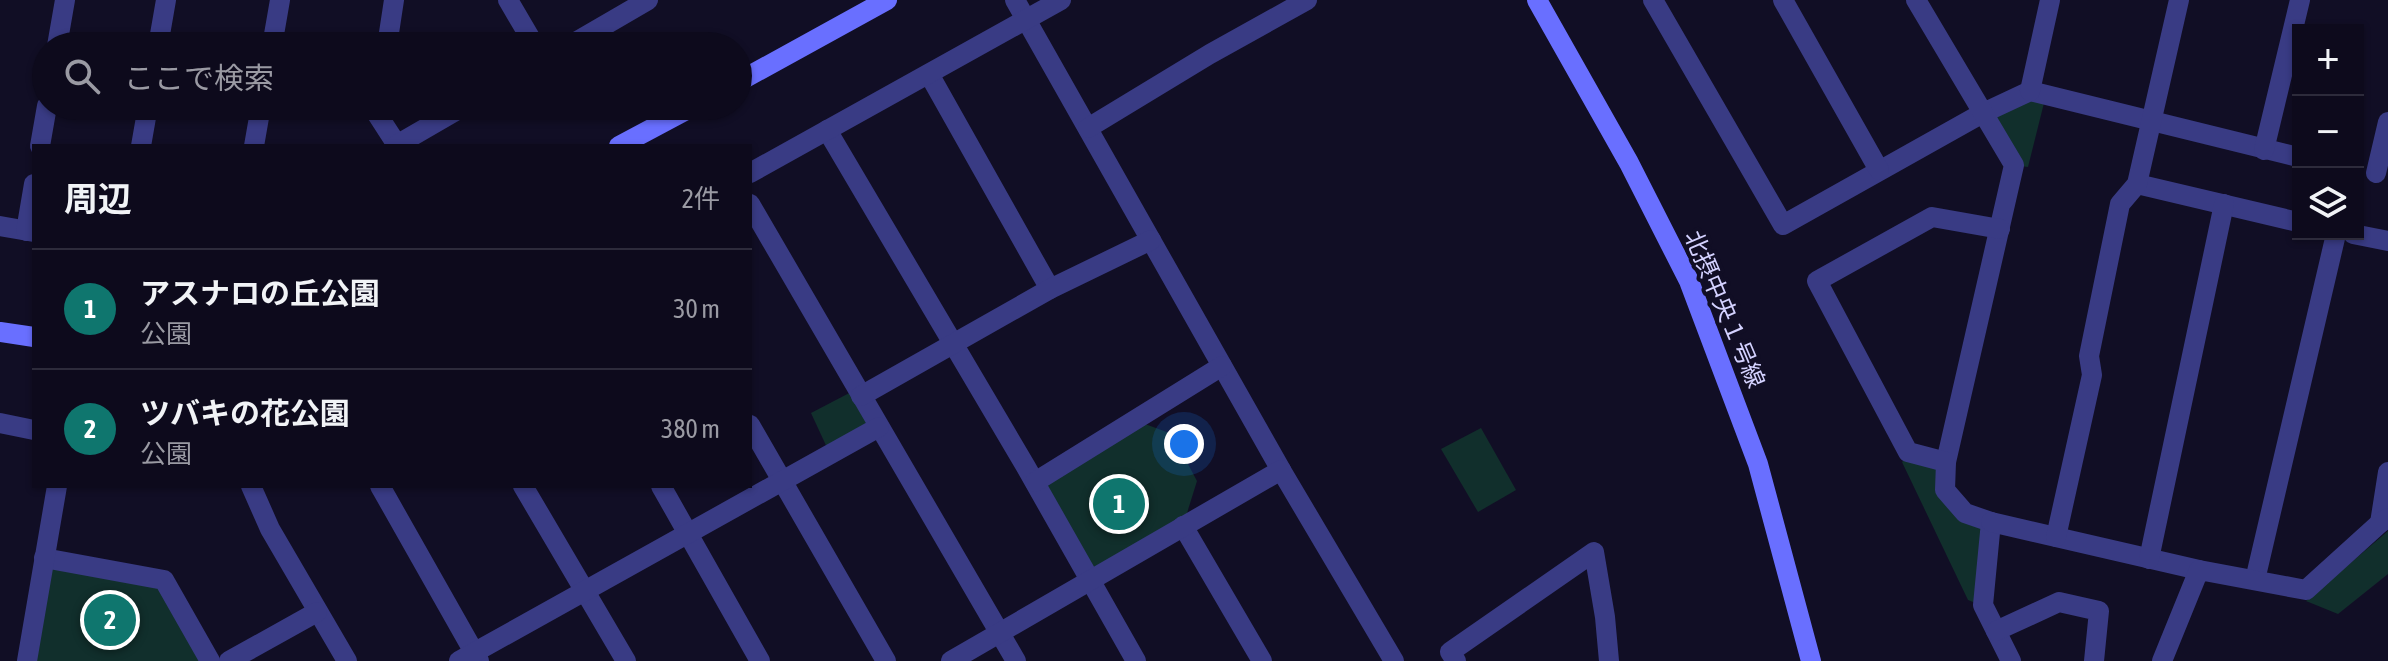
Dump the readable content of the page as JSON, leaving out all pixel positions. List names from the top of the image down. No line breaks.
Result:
{"streets":{"street":["北摂中央１号線"]},"page":{"map_buttons":["+","−"],"search":"ここで検索","heading":["周辺","2件"],"list":[{"mark":"1","name":"アスナロの丘公園","note":"公園","value":"30 m"},{"mark":"2","name":"ツバキの花公園","note":"公園","value":"380 m"}],"pins":["1","2"]}}
